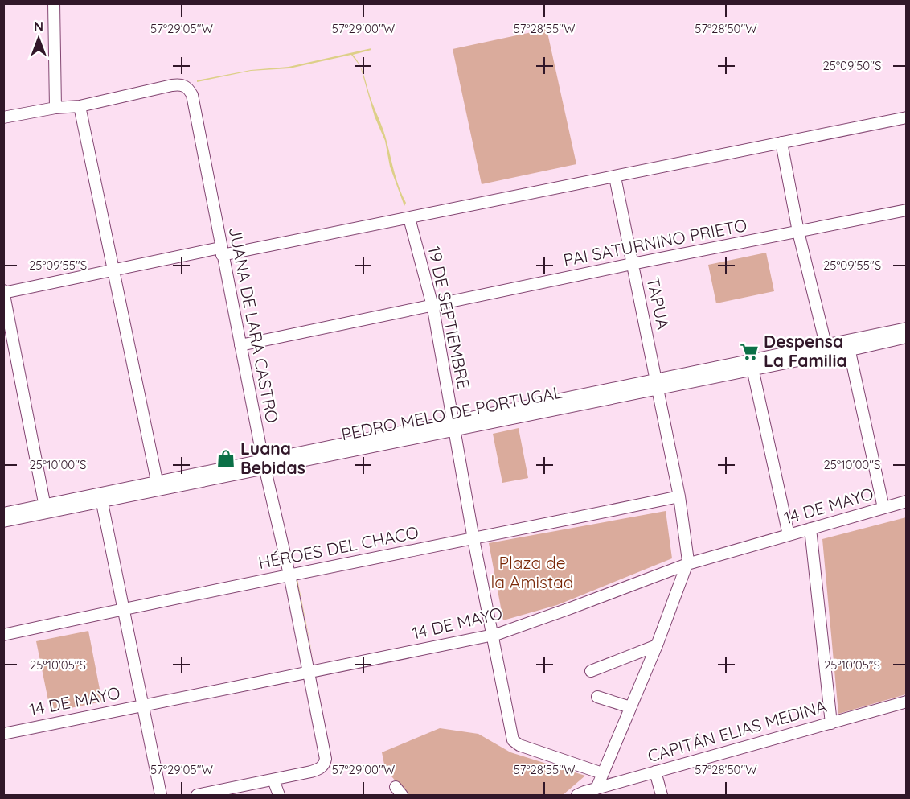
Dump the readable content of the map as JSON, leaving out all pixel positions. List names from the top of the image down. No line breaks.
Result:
{"streets":{"street":["PAI SATURNINO PRIETO","TAPUA","19 DE SEPTIEMBRE","JUANA DE LARA CASTRO","PEDRO MELO DE PORTUGAL","14 DE MAYO","HÉROES DEL CHACO","CAPITÁN ELIAS MEDINA"]},"crossings":[["PAI SATURNINO PRIETO","TAPUA"],["PAI SATURNINO PRIETO","19 DE SEPTIEMBRE"],["PAI SATURNINO PRIETO","JUANA DE LARA CASTRO"],["TAPUA","PEDRO MELO DE PORTUGAL"],["TAPUA","14 DE MAYO"],["TAPUA","HÉROES DEL CHACO"],["19 DE SEPTIEMBRE","PEDRO MELO DE PORTUGAL"],["19 DE SEPTIEMBRE","14 DE MAYO"],["19 DE SEPTIEMBRE","HÉROES DEL CHACO"],["JUANA DE LARA CASTRO","PEDRO MELO DE PORTUGAL"],["JUANA DE LARA CASTRO","14 DE MAYO"],["JUANA DE LARA CASTRO","HÉROES DEL CHACO"]],"parks":["Plaza de la Amistad"],"places":{"supermarket":["Despensa La Familia"],"shop":["Luana Bebidas"]},"north":"top","coordinates":["57°29'05\"W","57°29'00\"W","57°28'55\"W","57°28'50\"W","25°09'50\"S","25°09'55\"S","25°10'00\"S","25°10'05\"S"]}
